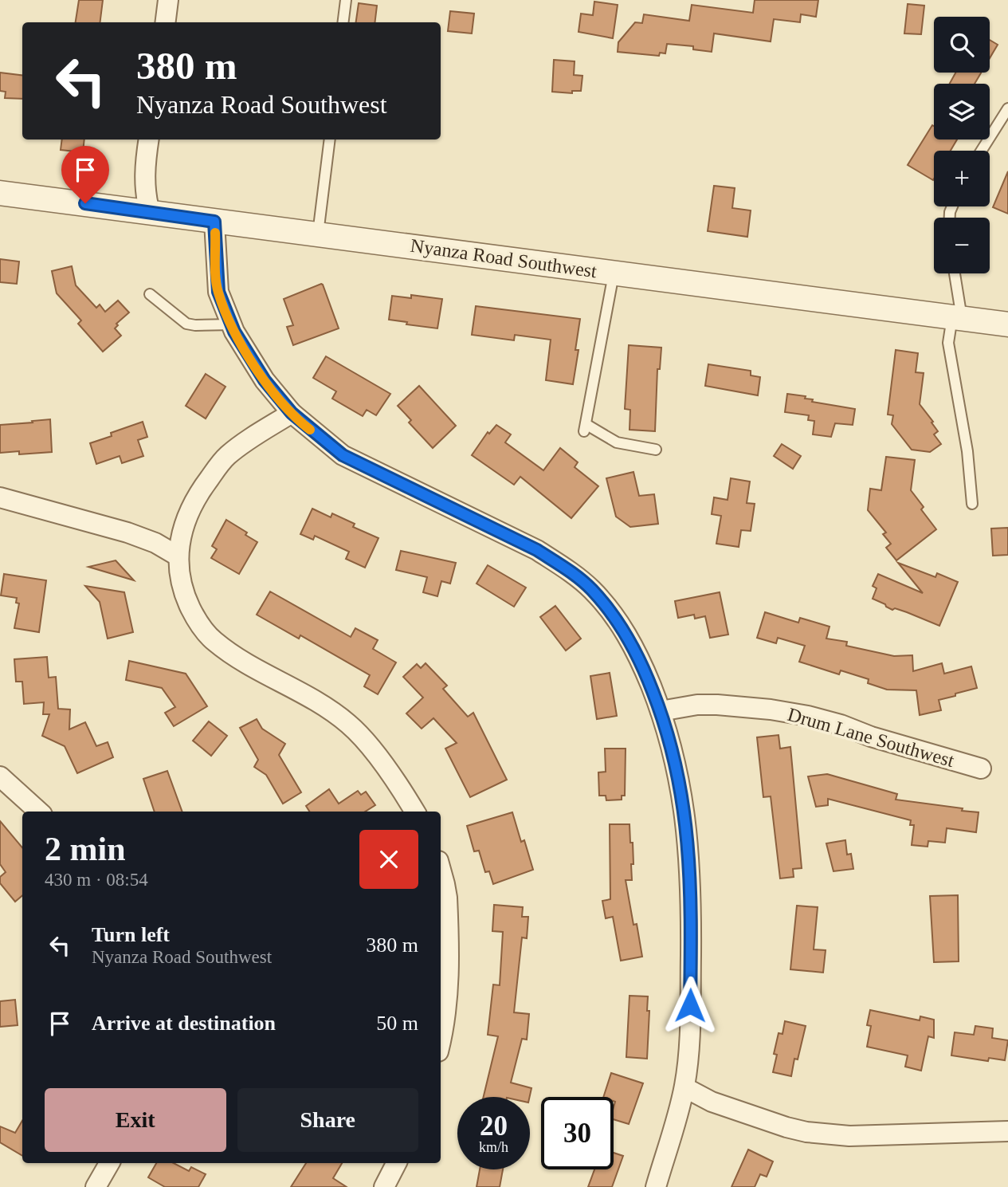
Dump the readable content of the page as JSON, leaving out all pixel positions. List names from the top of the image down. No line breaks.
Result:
{"streets":{"street":["Nyanza Road Southwest","Drum Lane Southwest"]},"page":{"map_buttons":["+","−"],"turn":["380 m","Nyanza Road Southwest"],"heading":["2 min","430 m · 08:54"],"list":[{"name":"Turn left","note":"Nyanza Road Southwest","value":"380 m"},{"name":"Arrive at destination","value":"50 m"}],"buttons":["Exit","Share"],"speed":"20 km/h","limit":"30"}}
